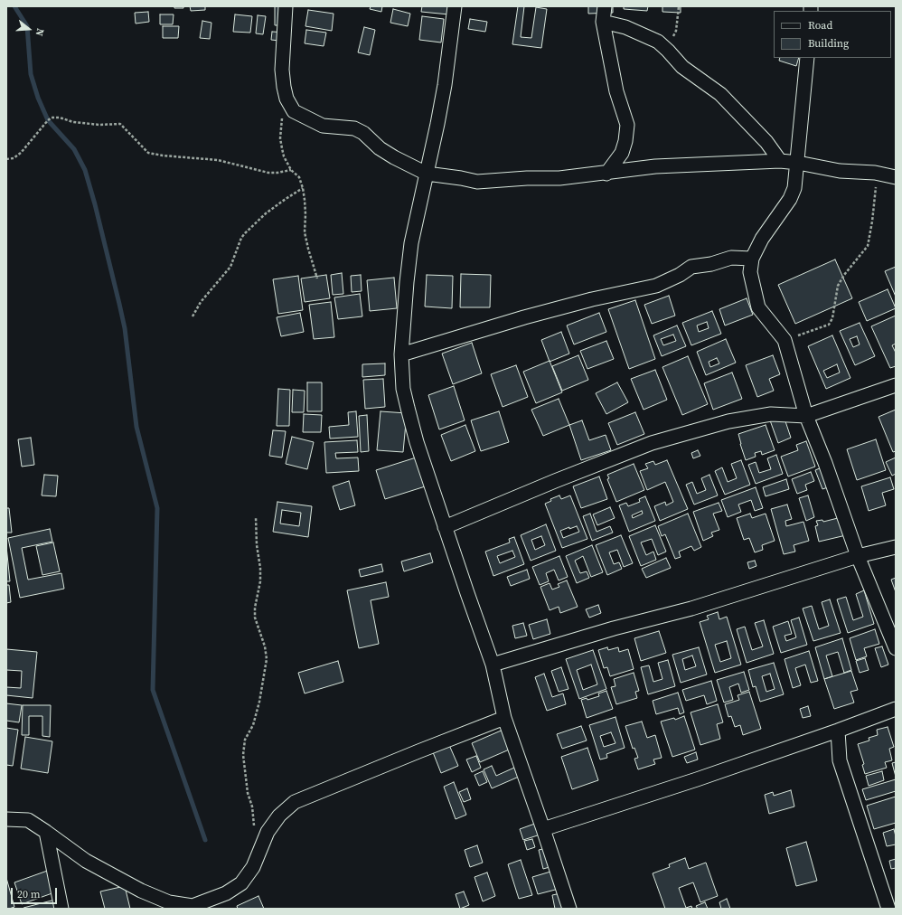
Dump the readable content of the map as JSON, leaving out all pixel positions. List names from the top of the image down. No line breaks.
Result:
{"legend":["Road","Building"],"scale_bar":"20 m","north":"right"}
